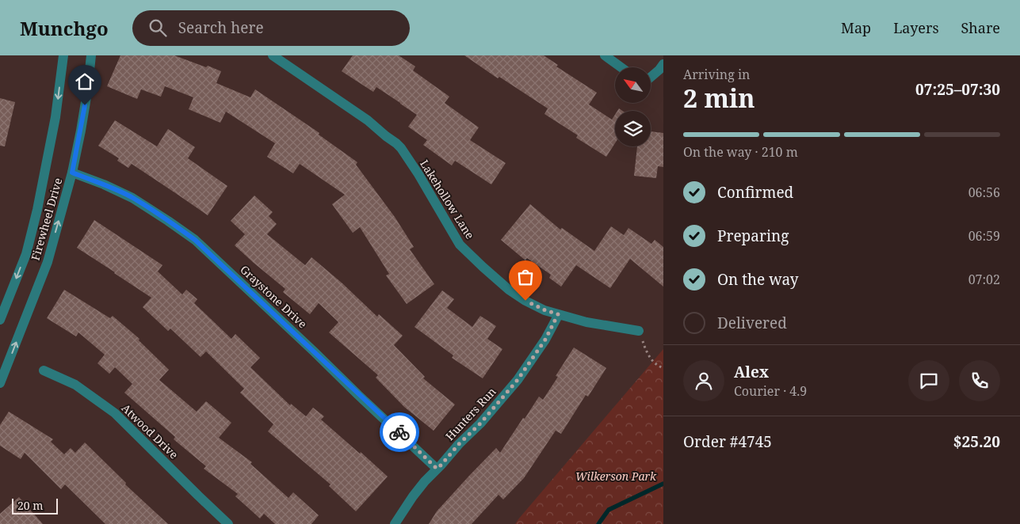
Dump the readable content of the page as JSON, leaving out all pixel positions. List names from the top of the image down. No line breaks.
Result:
{"streets":{"street":["Lakehollow Lane","Firewheel Drive","Graystone Drive","Hunters Run","Atwood Drive"]},"crossings":[["Lakehollow Lane","Hunters Run"],["Firewheel Drive","Graystone Drive"],["Graystone Drive","Hunters Run"]],"parks":["Wilkerson Park"],"scale_bar":"20 m","north":"top left","page":{"header":"Munchgo","search":"Search here","nav":["Map","Layers","Share"],"heading":["2 min","Arriving in","07:25–07:30"],"panel":["Alex","Courier · 4.9","Order #4745","$25.20"],"bar":"On the way · 210 m","list":[["Confirmed","06:56"],["Preparing","06:59"],["On the way","07:02"],"Delivered"],"scale":"20 m"}}
